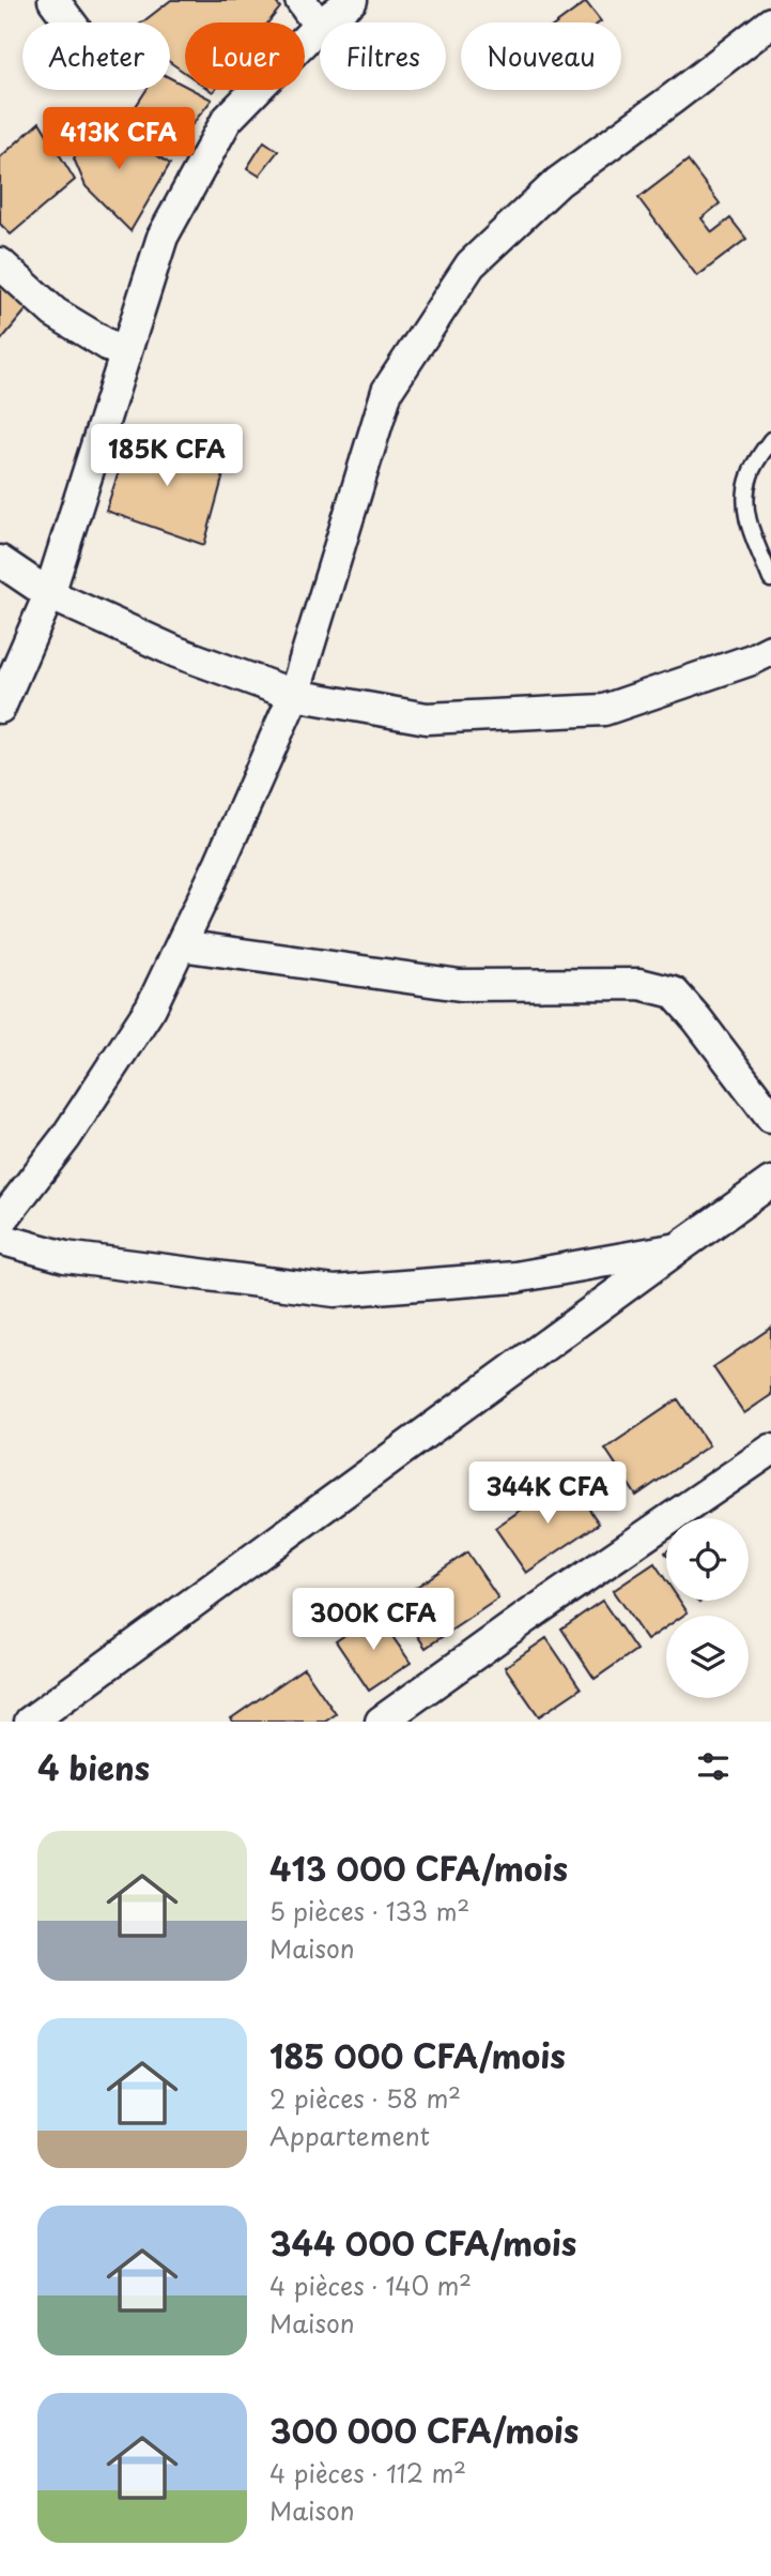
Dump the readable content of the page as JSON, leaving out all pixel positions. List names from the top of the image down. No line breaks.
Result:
{"page":{"chip":["Acheter","Louer","Filtres","Nouveau"],"price":["413K CFA","185K CFA","344K CFA","300K CFA"],"heading":"4 biens","list":[{"name":"413 000 CFA/mois","note":"5 pièces · 133 m² · Maison"},{"name":"185 000 CFA/mois","note":"2 pièces · 58 m² · Appartement"},{"name":"344 000 CFA/mois","note":"4 pièces · 140 m² · Maison"},{"name":"300 000 CFA/mois","note":"4 pièces · 112 m² · Maison"}]}}
